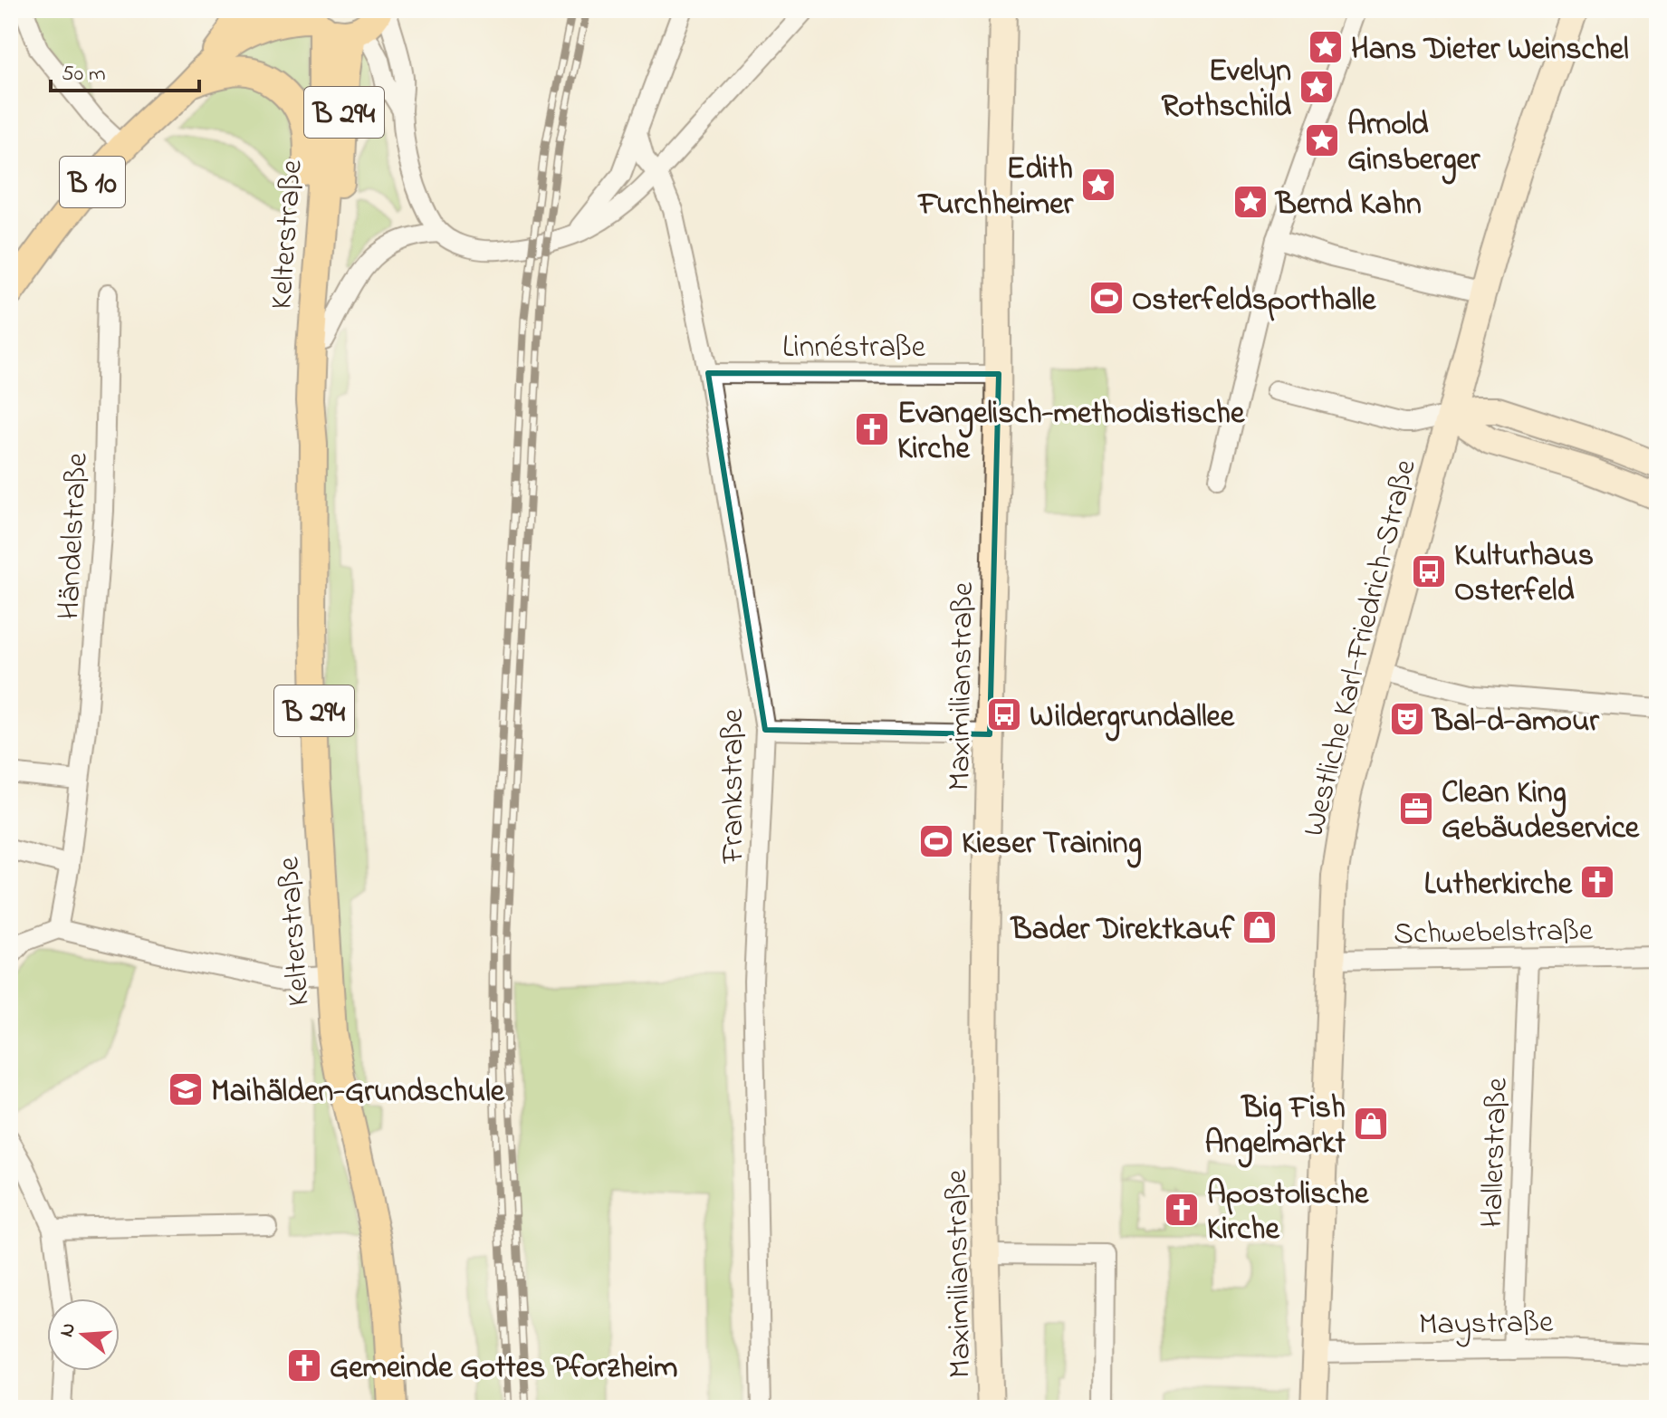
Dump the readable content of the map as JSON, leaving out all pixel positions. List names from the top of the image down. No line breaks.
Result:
{"streets":{"main road":["B 294","B 10","Kelterstraße","Westliche Karl-Friedrich-Straße","Maximilianstraße"],"street":["Linnéstraße","Händelstraße","Frankstraße","Schwebelstraße","Hallerstraße","Maystraße"]},"crossings":[["B 10","Kelterstraße"],["Linnéstraße","Maximilianstraße"],["Linnéstraße","Frankstraße"],["Westliche Karl-Friedrich-Straße","Schwebelstraße"],["Westliche Karl-Friedrich-Straße","Maystraße"],["Schwebelstraße","Hallerstraße"],["Hallerstraße","Maystraße"]],"places":{"place":["Hans Dieter Weinschel","Evelyn Rothschild","Arnold Ginsberger","Edith Furchheimer","Bernd Kahn"],"sports":["Osterfeldsporthalle","Kieser Training"],"church":["Evangelisch-methodistische Kirche","Lutherkirche","Apostolische Kirche","Gemeinde Gottes Pforzheim"],"bus stop":["Kulturhaus Osterfeld","Wildergrundallee"],"theatre":["Bal-d-amour"],"office":["Clean King Gebäudeservice"],"shop":["Bader Direktkauf","Big Fish Angelmarkt"],"school or university":["Maihälden-Grundschule"]},"scale_bar":"50 m","north":"left"}
